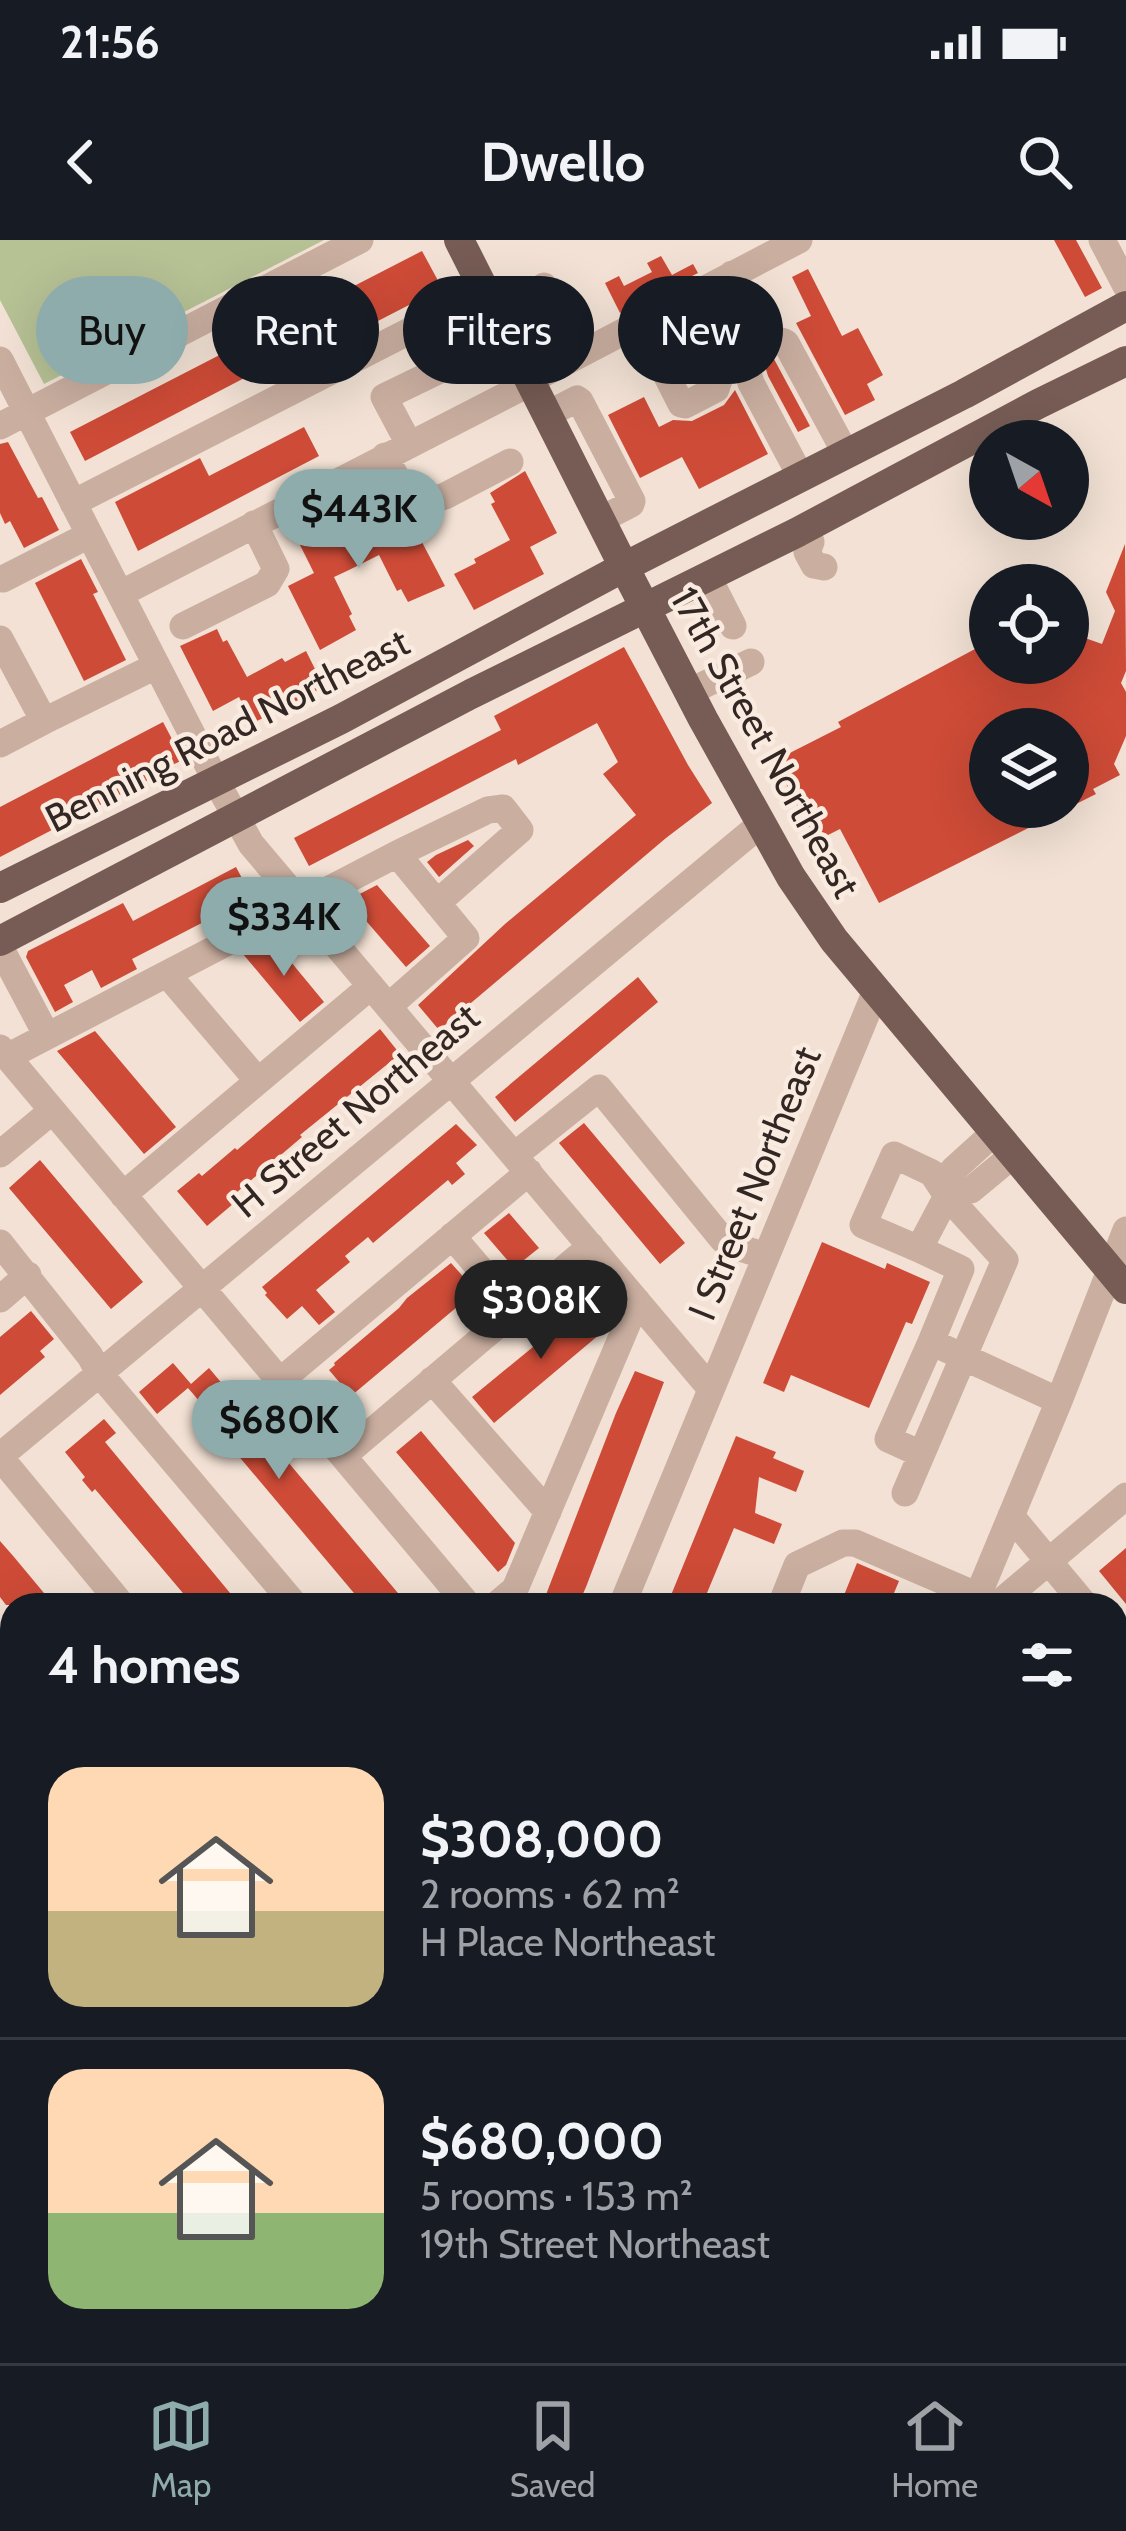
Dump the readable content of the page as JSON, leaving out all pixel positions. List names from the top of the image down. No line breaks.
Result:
{"streets":{"main road":["Benning Road Northeast","17th Street Northeast"],"street":["H Street Northeast","I Street Northeast"]},"crossings":[["Benning Road Northeast","17th Street Northeast"],["17th Street Northeast","H Street Northeast"],["17th Street Northeast","I Street Northeast"]],"north":"bottom right","page":{"status":"21:56","header":"Dwello","chip":["Buy","Rent","Filters","New"],"price":["$443K","$334K","$308K","$680K"],"heading":"4 homes","list":[{"name":"$308,000","note":"2 rooms · 62 m² · H Place Northeast"},{"name":"$680,000","note":"5 rooms · 153 m² · 19th Street Northeast"}],"tabs":["Map","Saved","Home"]}}
